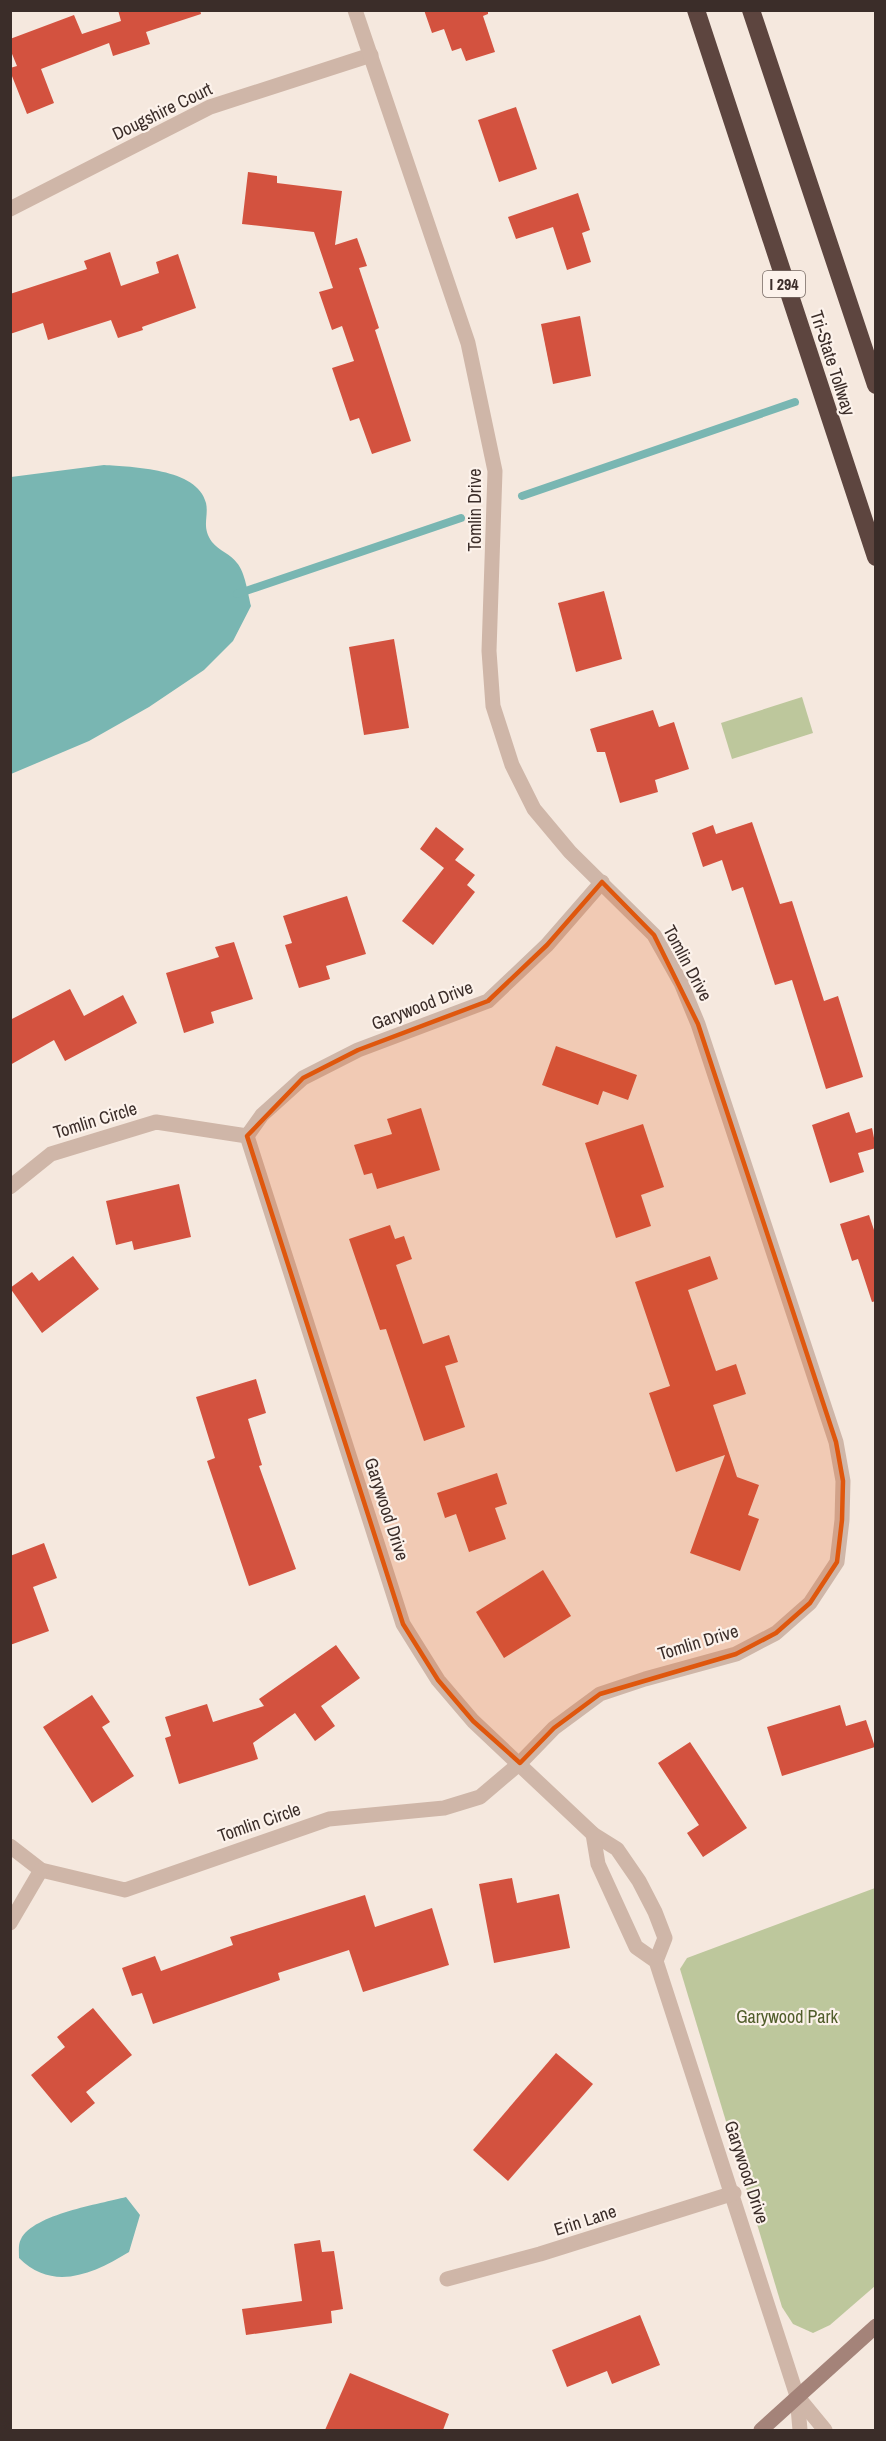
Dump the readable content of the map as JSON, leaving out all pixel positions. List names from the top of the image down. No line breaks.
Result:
{"streets":{"highway":["I 294","Tri-State Tollway"],"street":["Dougshire Court","Tomlin Drive","Garywood Drive","Tomlin Circle","Erin Lane"]},"crossings":[["Dougshire Court","Tomlin Drive"],["Tomlin Drive","Garywood Drive"],["Tomlin Drive","Tomlin Circle"],["Garywood Drive","Tomlin Circle"],["Garywood Drive","Erin Lane"]],"parks":["Garywood Park"]}
